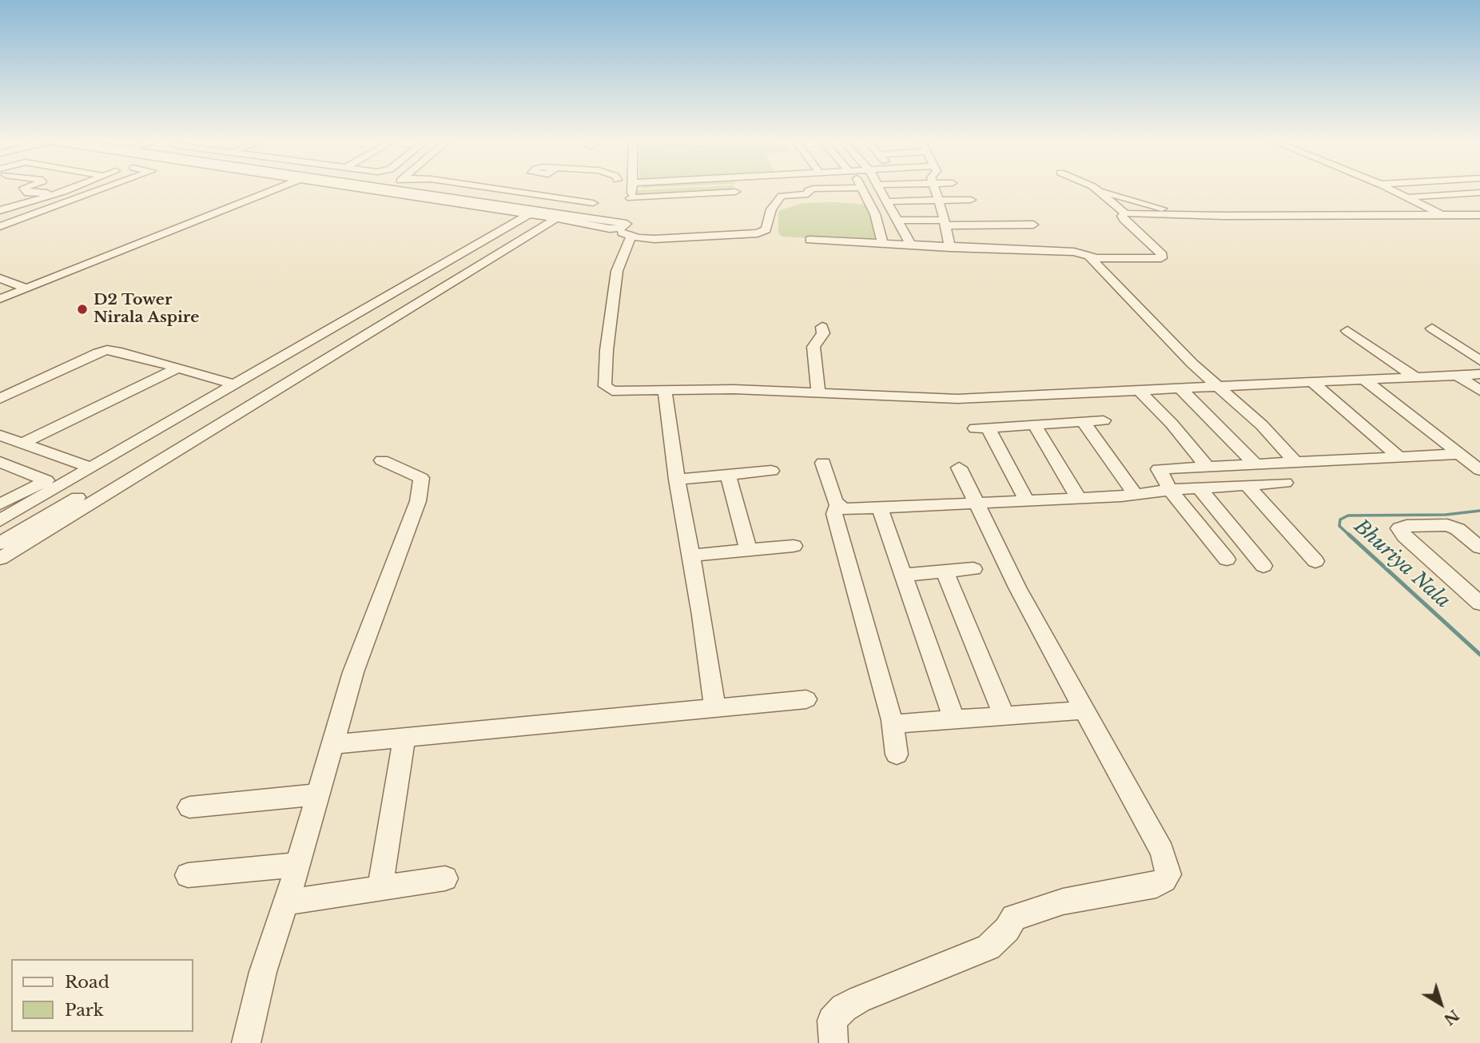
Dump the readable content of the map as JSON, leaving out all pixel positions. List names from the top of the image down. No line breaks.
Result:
{"water":["Bhuriya Nala"],"places":["D2 Tower Nirala Aspire"],"legend":["Road","Park"],"north":"bottom right"}
